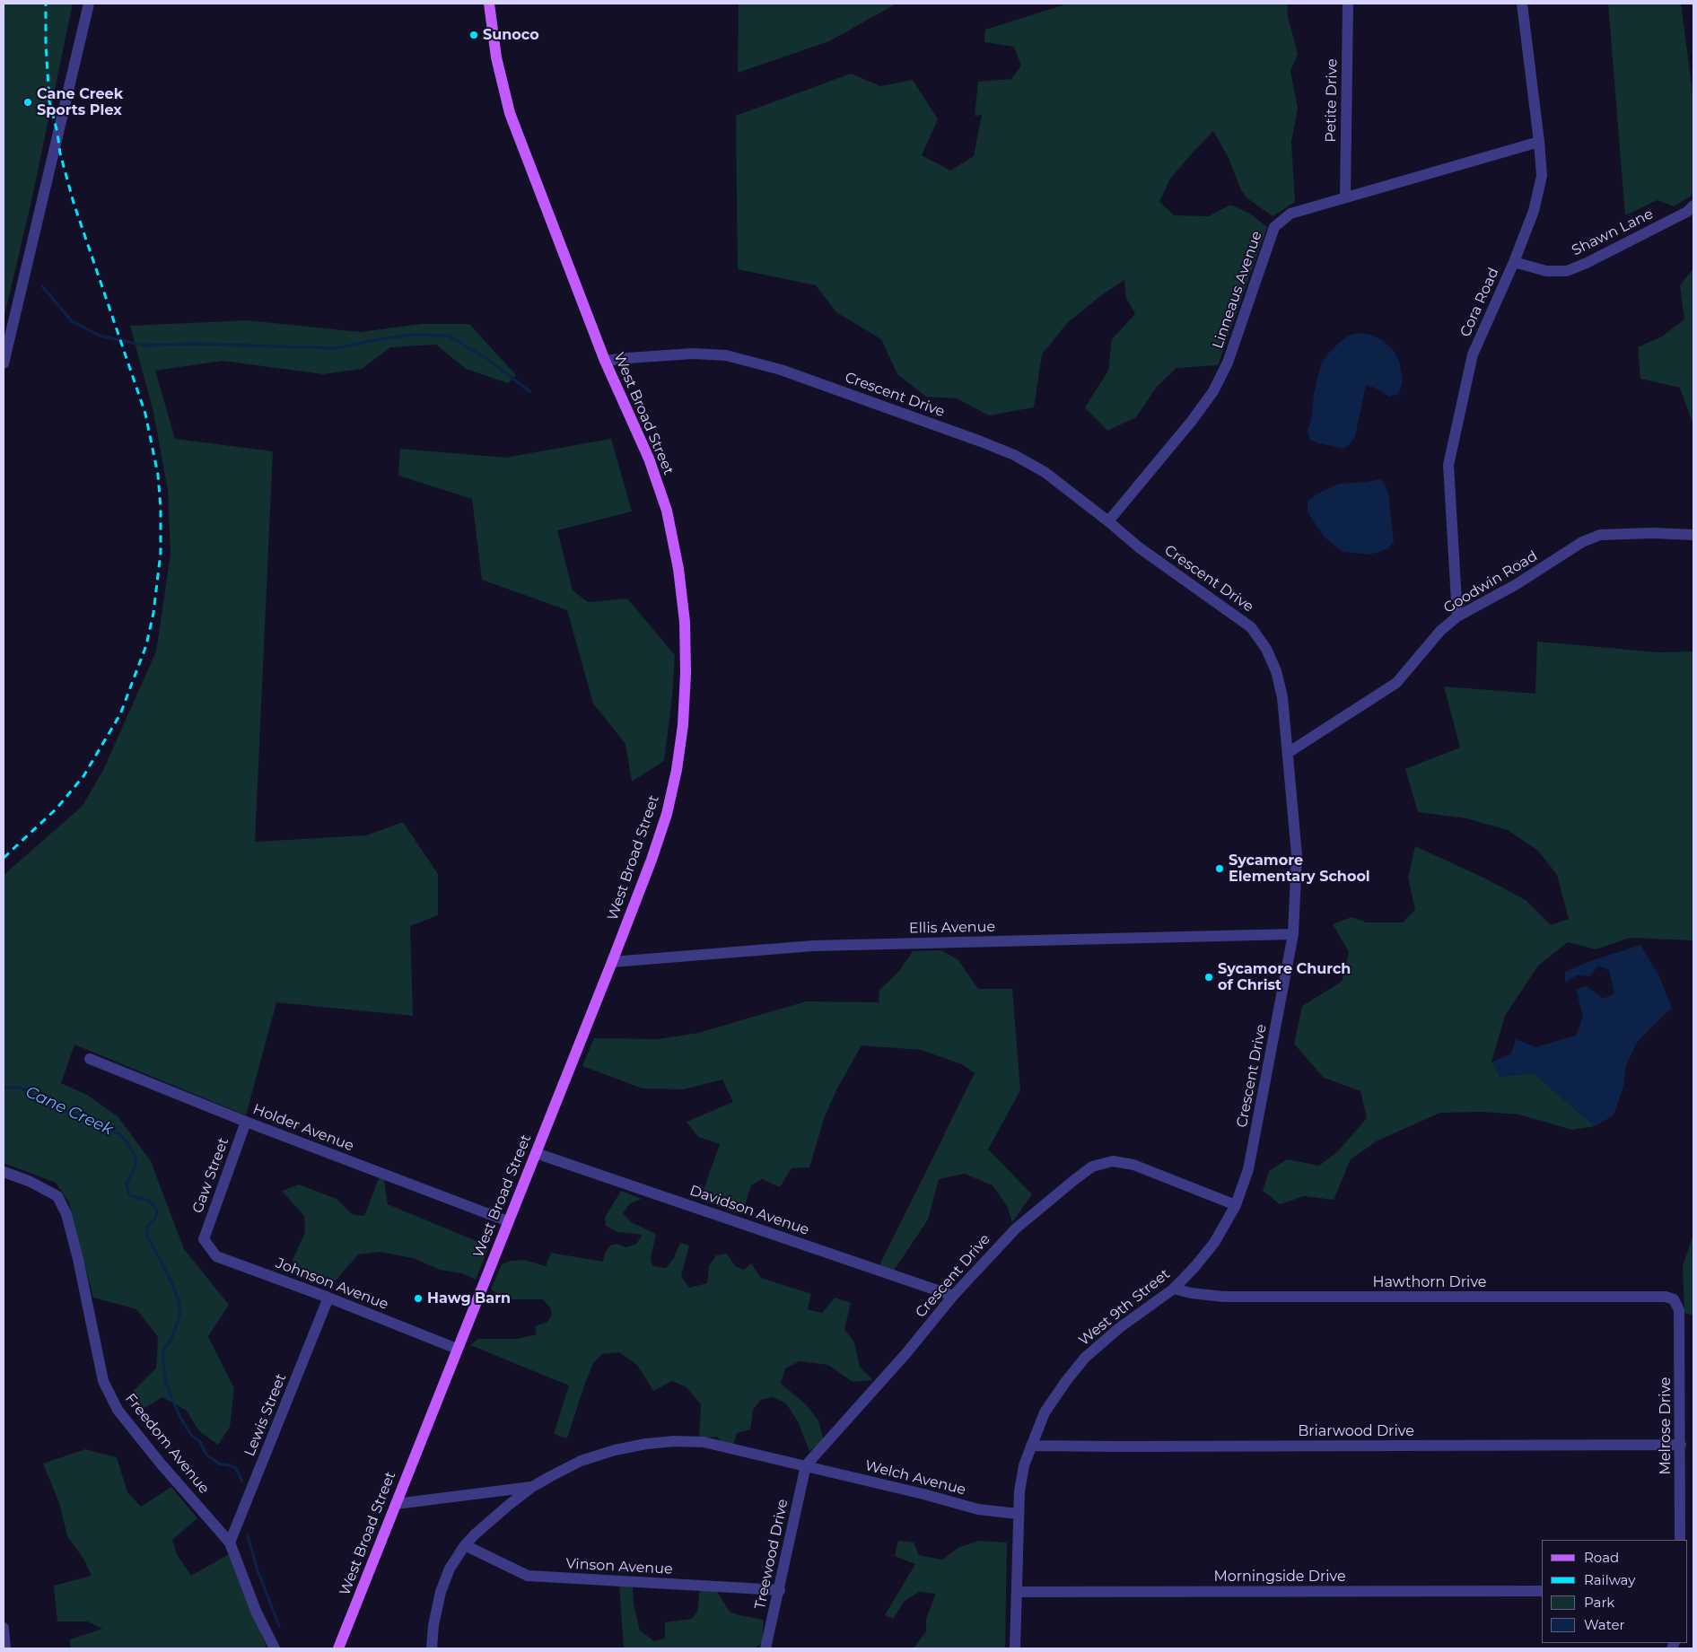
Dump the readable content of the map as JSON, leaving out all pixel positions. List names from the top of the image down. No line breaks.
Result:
{"streets":{"main road":["West Broad Street"],"street":["Petite Drive","Shawn Lane","Linneaus Avenue","Cora Road","Crescent Drive","Goodwin Road","Ellis Avenue","Holder Avenue","Gaw Street","Davidson Avenue","Hawthorn Drive","Johnson Avenue","West 9th Street","Lewis Street","Melrose Drive","Briarwood Drive","Freedom Avenue","Welch Avenue","Treewood Drive","Vinson Avenue","Morningside Drive"]},"crossings":[["Petite Drive","Linneaus Avenue"],["Shawn Lane","Cora Road"],["Linneaus Avenue","Cora Road"],["Linneaus Avenue","Crescent Drive"],["Cora Road","Goodwin Road"],["Crescent Drive","West Broad Street"],["Crescent Drive","Goodwin Road"],["Crescent Drive","Ellis Avenue"],["Crescent Drive","Davidson Avenue"],["Crescent Drive","West 9th Street"],["Crescent Drive","Welch Avenue"],["Crescent Drive","Treewood Drive"],["West Broad Street","Ellis Avenue"],["West Broad Street","Holder Avenue"],["West Broad Street","Davidson Avenue"],["West Broad Street","Johnson Avenue"],["Holder Avenue","Gaw Street"],["Gaw Street","Johnson Avenue"],["Hawthorn Drive","West 9th Street"],["Hawthorn Drive","Melrose Drive"],["Johnson Avenue","Lewis Street"],["West 9th Street","Briarwood Drive"],["West 9th Street","Welch Avenue"],["West 9th Street","Morningside Drive"],["Lewis Street","Freedom Avenue"],["Melrose Drive","Briarwood Drive"],["Welch Avenue","Treewood Drive"],["Treewood Drive","Vinson Avenue"]],"water":["Cane Creek"],"places":["Sunoco","Cane Creek Sports Plex","Sycamore Elementary School","Sycamore Church of Christ","Hawg Barn"],"legend":["Road","Railway","Park","Water"]}
